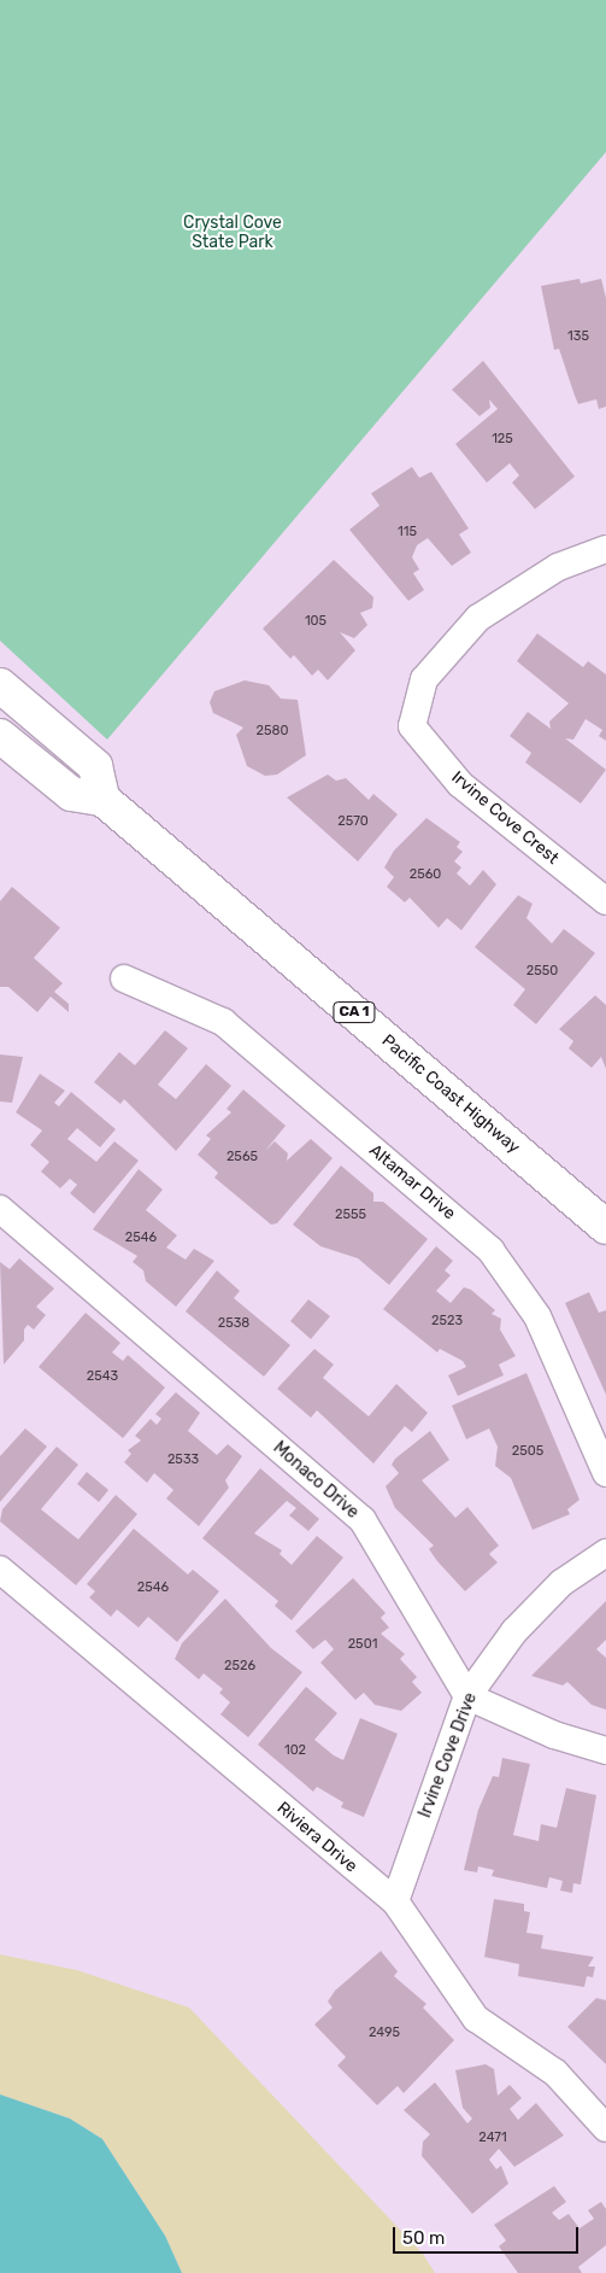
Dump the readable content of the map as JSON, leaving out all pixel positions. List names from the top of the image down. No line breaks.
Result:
{"streets":{"highway":["CA 1","Pacific Coast Highway"],"street":["Irvine Cove Crest","Altamar Drive","Monaco Drive","Irvine Cove Drive","Riviera Drive"]},"crossings":[["Monaco Drive","Irvine Cove Drive"],["Irvine Cove Drive","Riviera Drive"]],"parks":["Crystal Cove State Park"],"house_numbers":["135","125","115","105","2580","2570","2560","2550","2565","2555","2546","2523","2538","2543","2505","2533","2546","2501","2526","102","2495","2471"],"scale_bar":"50 m"}
